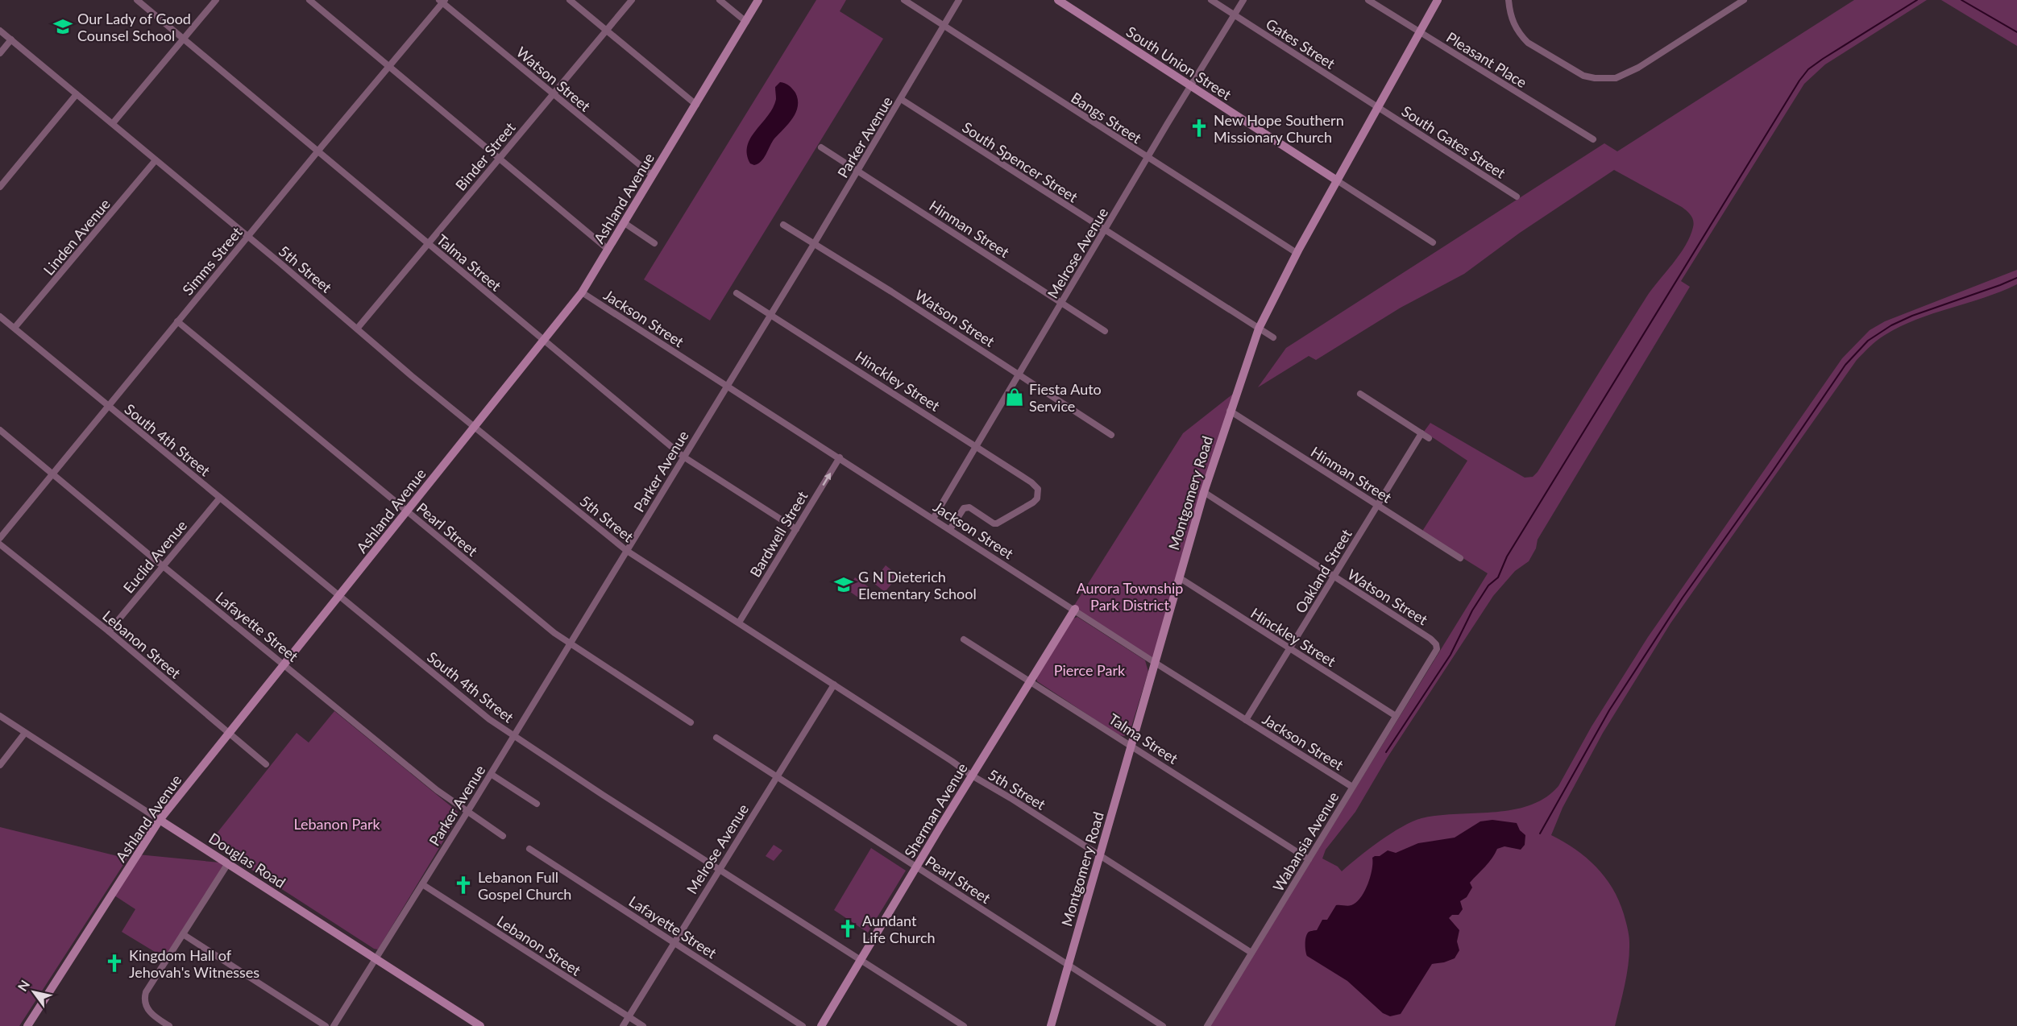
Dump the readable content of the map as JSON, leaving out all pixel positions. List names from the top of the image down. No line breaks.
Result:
{"streets":{"street":["Gates Street","Pleasant Place","South Union Street","Watson Street","Bangs Street","Parker Avenue","South Gates Street","Binder Street","South Spencer Street","Ashland Avenue","Hinman Street","Linden Avenue","Melrose Avenue","Simms Street","Talma Street","5th Street","Jackson Street","Hinckley Street","South 4th Street","Montgomery Road","Pearl Street","Bardwell Street","Euclid Avenue","Oakland Street","Lafayette Street","Lebanon Street","Sherman Avenue","Wabansia Avenue","Douglas Road"]},"crossings":[["Gates Street","South Gates Street"],["Gates Street","Melrose Avenue"],["Gates Street","Montgomery Road"],["Pleasant Place","Montgomery Road"],["South Union Street","Melrose Avenue"],["South Union Street","Montgomery Road"],["Watson Street","Parker Avenue"],["Watson Street","Binder Street"],["Watson Street","Ashland Avenue"],["Watson Street","Melrose Avenue"],["Watson Street","Simms Street"],["Watson Street","Montgomery Road"],["Watson Street","Oakland Street"],["Watson Street","Wabansia Avenue"],["Bangs Street","Parker Avenue"],["Bangs Street","Melrose Avenue"],["Bangs Street","Montgomery Road"],["Parker Avenue","South Spencer Street"],["Parker Avenue","Hinman Street"],["Parker Avenue","Talma Street"],["Parker Avenue","5th Street"],["Parker Avenue","Jackson Street"],["Parker Avenue","Hinckley Street"],["Parker Avenue","South 4th Street"],["Parker Avenue","Pearl Street"],["Parker Avenue","Lafayette Street"],["Parker Avenue","Lebanon Street"],["Parker Avenue","Douglas Road"],["South Gates Street","Montgomery Road"],["Binder Street","Talma Street"],["Binder Street","5th Street"],["South Spencer Street","Melrose Avenue"],["South Spencer Street","Montgomery Road"],["Ashland Avenue","Talma Street"],["Ashland Avenue","5th Street"],["Ashland Avenue","Jackson Street"],["Ashland Avenue","South 4th Street"],["Ashland Avenue","Pearl Street"],["Ashland Avenue","Lafayette Street"],["Ashland Avenue","Lebanon Street"],["Ashland Avenue","Douglas Road"],["Hinman Street","Melrose Avenue"],["Hinman Street","Montgomery Road"],["Hinman Street","Oakland Street"],["Linden Avenue","5th Street"],["Linden Avenue","South 4th Street"],["Melrose Avenue","5th Street"],["Melrose Avenue","Jackson Street"],["Melrose Avenue","Hinckley Street"],["Melrose Avenue","South 4th Street"],["Melrose Avenue","Pearl Street"],["Melrose Avenue","Lafayette Street"],["Melrose Avenue","Lebanon Street"],["Simms Street","Talma Street"],["Simms Street","5th Street"],["Simms Street","South 4th Street"],["Simms Street","Pearl Street"],["Simms Street","Lafayette Street"],["Talma Street","Montgomery Road"],["Talma Street","Bardwell Street"],["Talma Street","Sherman Avenue"],["Talma Street","Wabansia Avenue"],["5th Street","Montgomery Road"],["5th Street","Bardwell Street"],["5th Street","Sherman Avenue"],["5th Street","Wabansia Avenue"],["Jackson Street","Hinckley Street"],["Jackson Street","Montgomery Road"],["Jackson Street","Bardwell Street"],["Jackson Street","Oakland Street"],["Jackson Street","Sherman Avenue"],["Jackson Street","Wabansia Avenue"],["Hinckley Street","Montgomery Road"],["Hinckley Street","Oakland Street"],["Hinckley Street","Wabansia Avenue"],["South 4th Street","Euclid Avenue"],["South 4th Street","Sherman Avenue"],["Montgomery Road","Pearl Street"],["Pearl Street","Sherman Avenue"],["Euclid Avenue","Lafayette Street"],["Euclid Avenue","Lebanon Street"]],"one_way":["Bardwell Street"],"parks":["Aurora Township Park District","Pierce Park","Lebanon Park"],"places":{"school or university":["Our Lady of Good Counsel School","G N Dieterich Elementary School"],"church":["New Hope Southern Missionary Church","Lebanon Full Gospel Church","Aundant Life Church","Kingdom Hall of Jehovah's Witnesses"],"shop":["Fiesta Auto Service"]},"north":"top left"}
